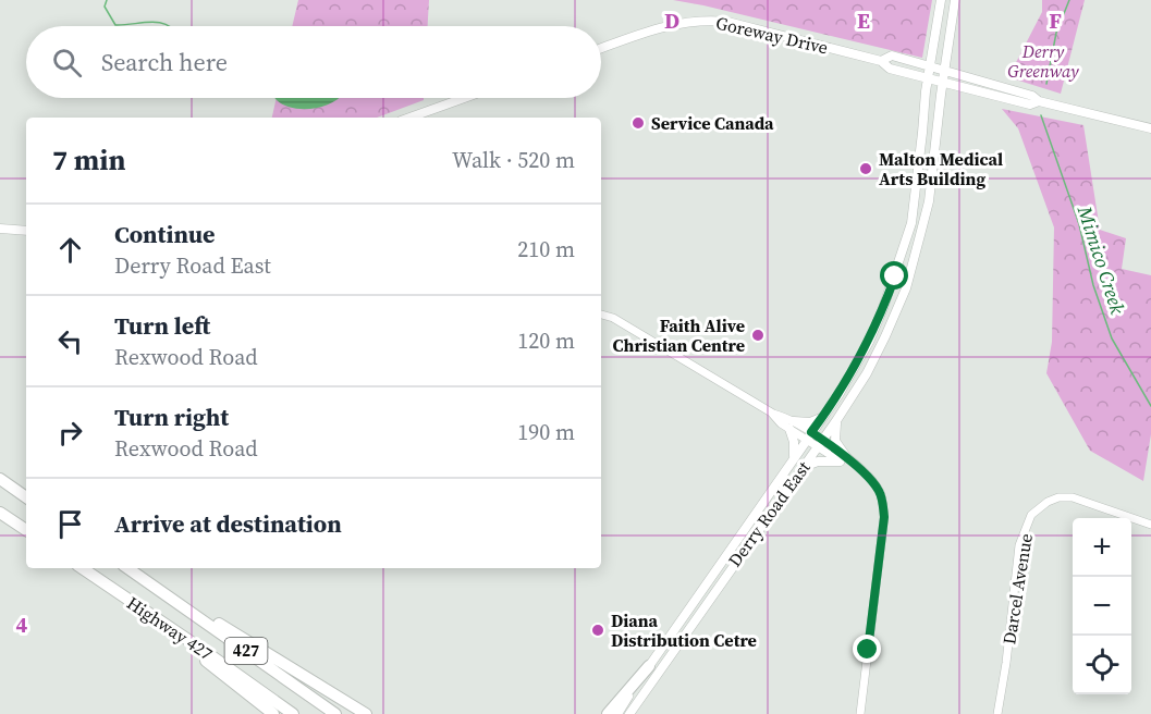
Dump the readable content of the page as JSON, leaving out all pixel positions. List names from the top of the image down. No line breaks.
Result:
{"streets":{"highway":["Highway 427","427"],"main road":["Goreway Drive","Derry Road East"],"street":["Darcel Avenue"]},"crossings":[["Goreway Drive","Derry Road East"]],"water":["Mimico Creek"],"parks":["Derry Greenway"],"places":["Service Canada","Malton Medical Arts Building","Faith Alive Christian Centre","Diana Distribution Cetre"],"page":{"search":"Search here","heading":["7 min","Walk · 520 m"],"list":[["Continue","Derry Road East","210 m"],["Turn left","Rexwood Road","120 m"],["Turn right","Rexwood Road","190 m"],"Arrive at destination"],"map_buttons":["+","−"]},"grid":{"columns":["D","E","F"],"rows":["4"]}}
